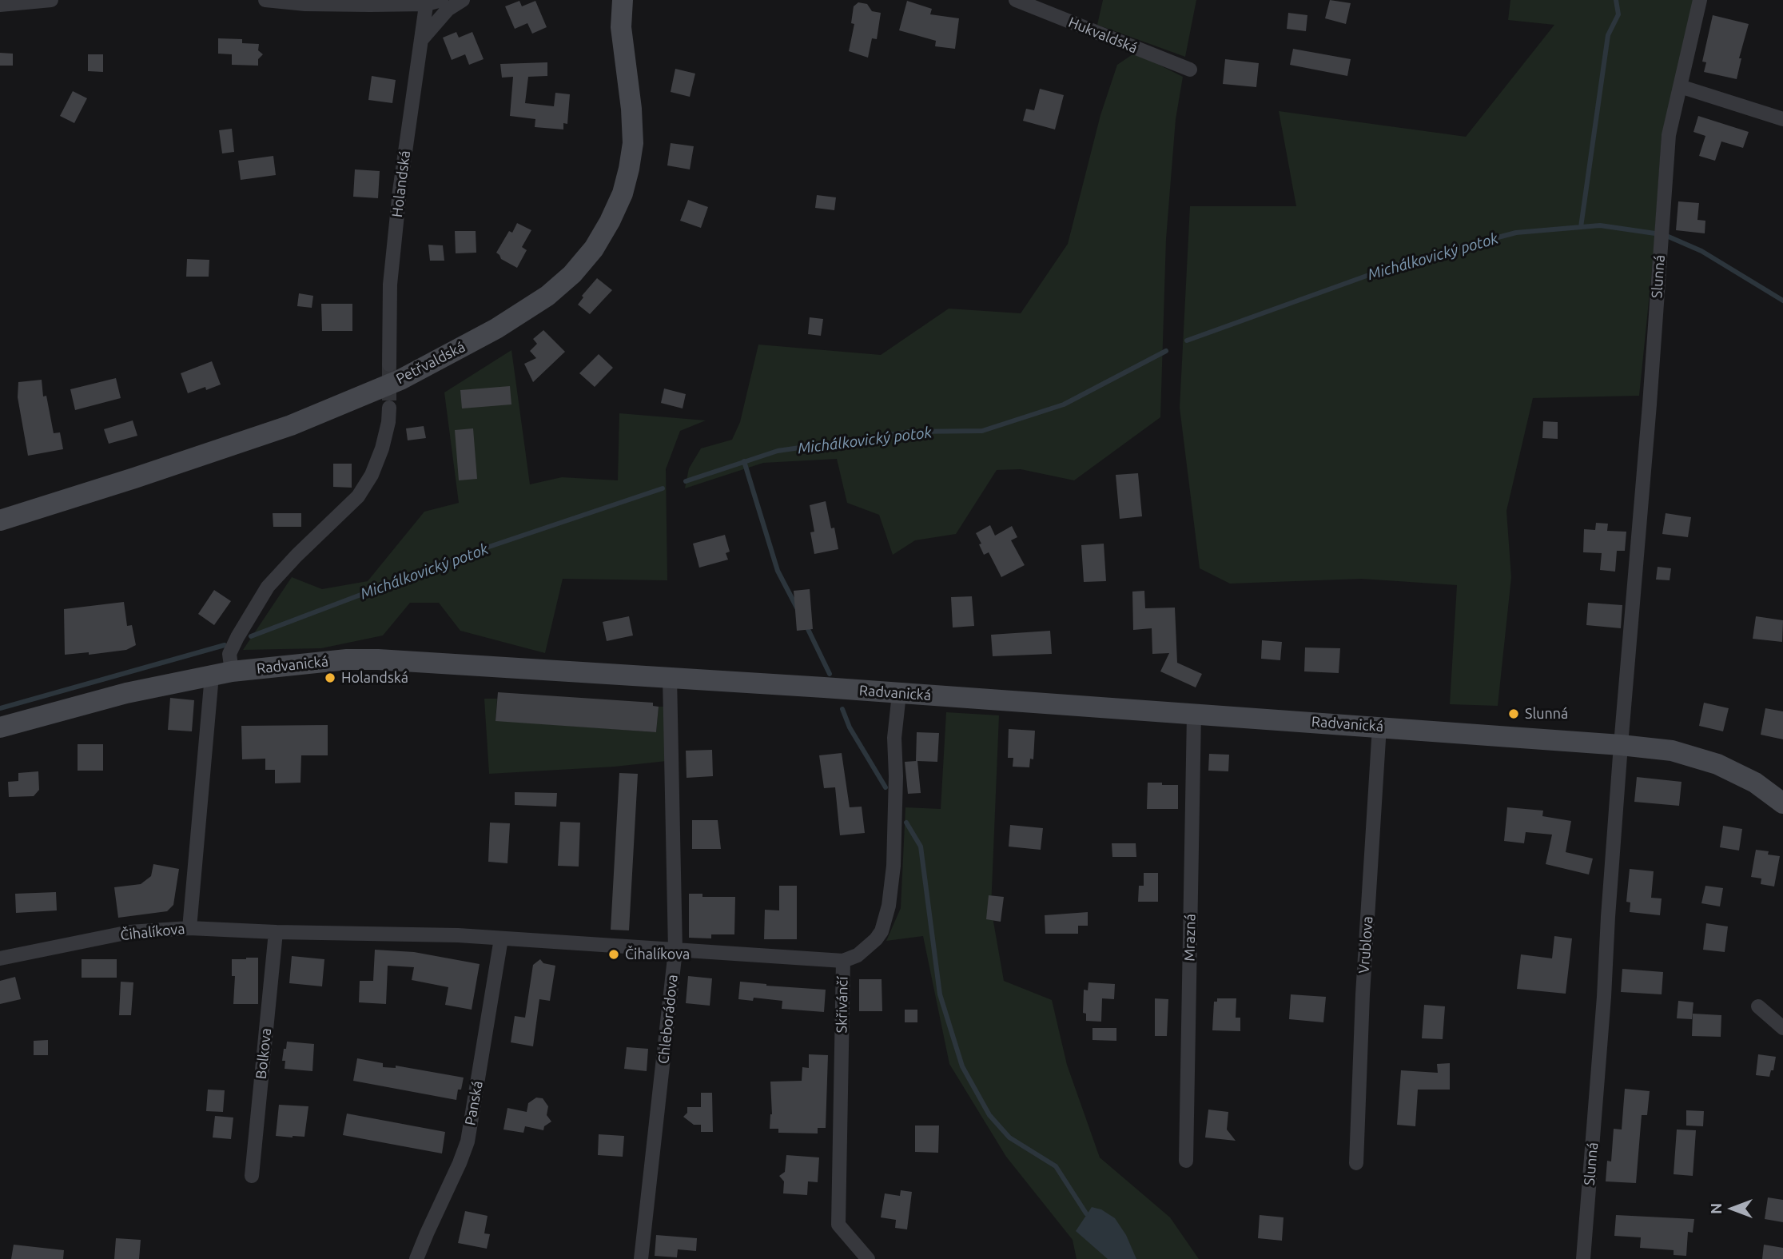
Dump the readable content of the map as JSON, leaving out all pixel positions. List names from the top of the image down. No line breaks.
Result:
{"streets":{"street":["Hukvaldská","Holandská","Slunná","Petřvaldská","Radvanická","Čihalíkova","Mrazná","Vrublova","Skřivánčí","Chleborádova","Bolkova","Panská"]},"crossings":[["Slunná","Radvanická"],["Radvanická","Mrazná"],["Radvanická","Vrublova"],["Radvanická","Skřivánčí"],["Radvanická","Chleborádova"],["Čihalíkova","Skřivánčí"],["Čihalíkova","Chleborádova"],["Čihalíkova","Bolkova"],["Čihalíkova","Panská"]],"water":["Michálkovický potok"],"places":["Holandská","Slunná","Čihalíkova"],"north":"left"}
